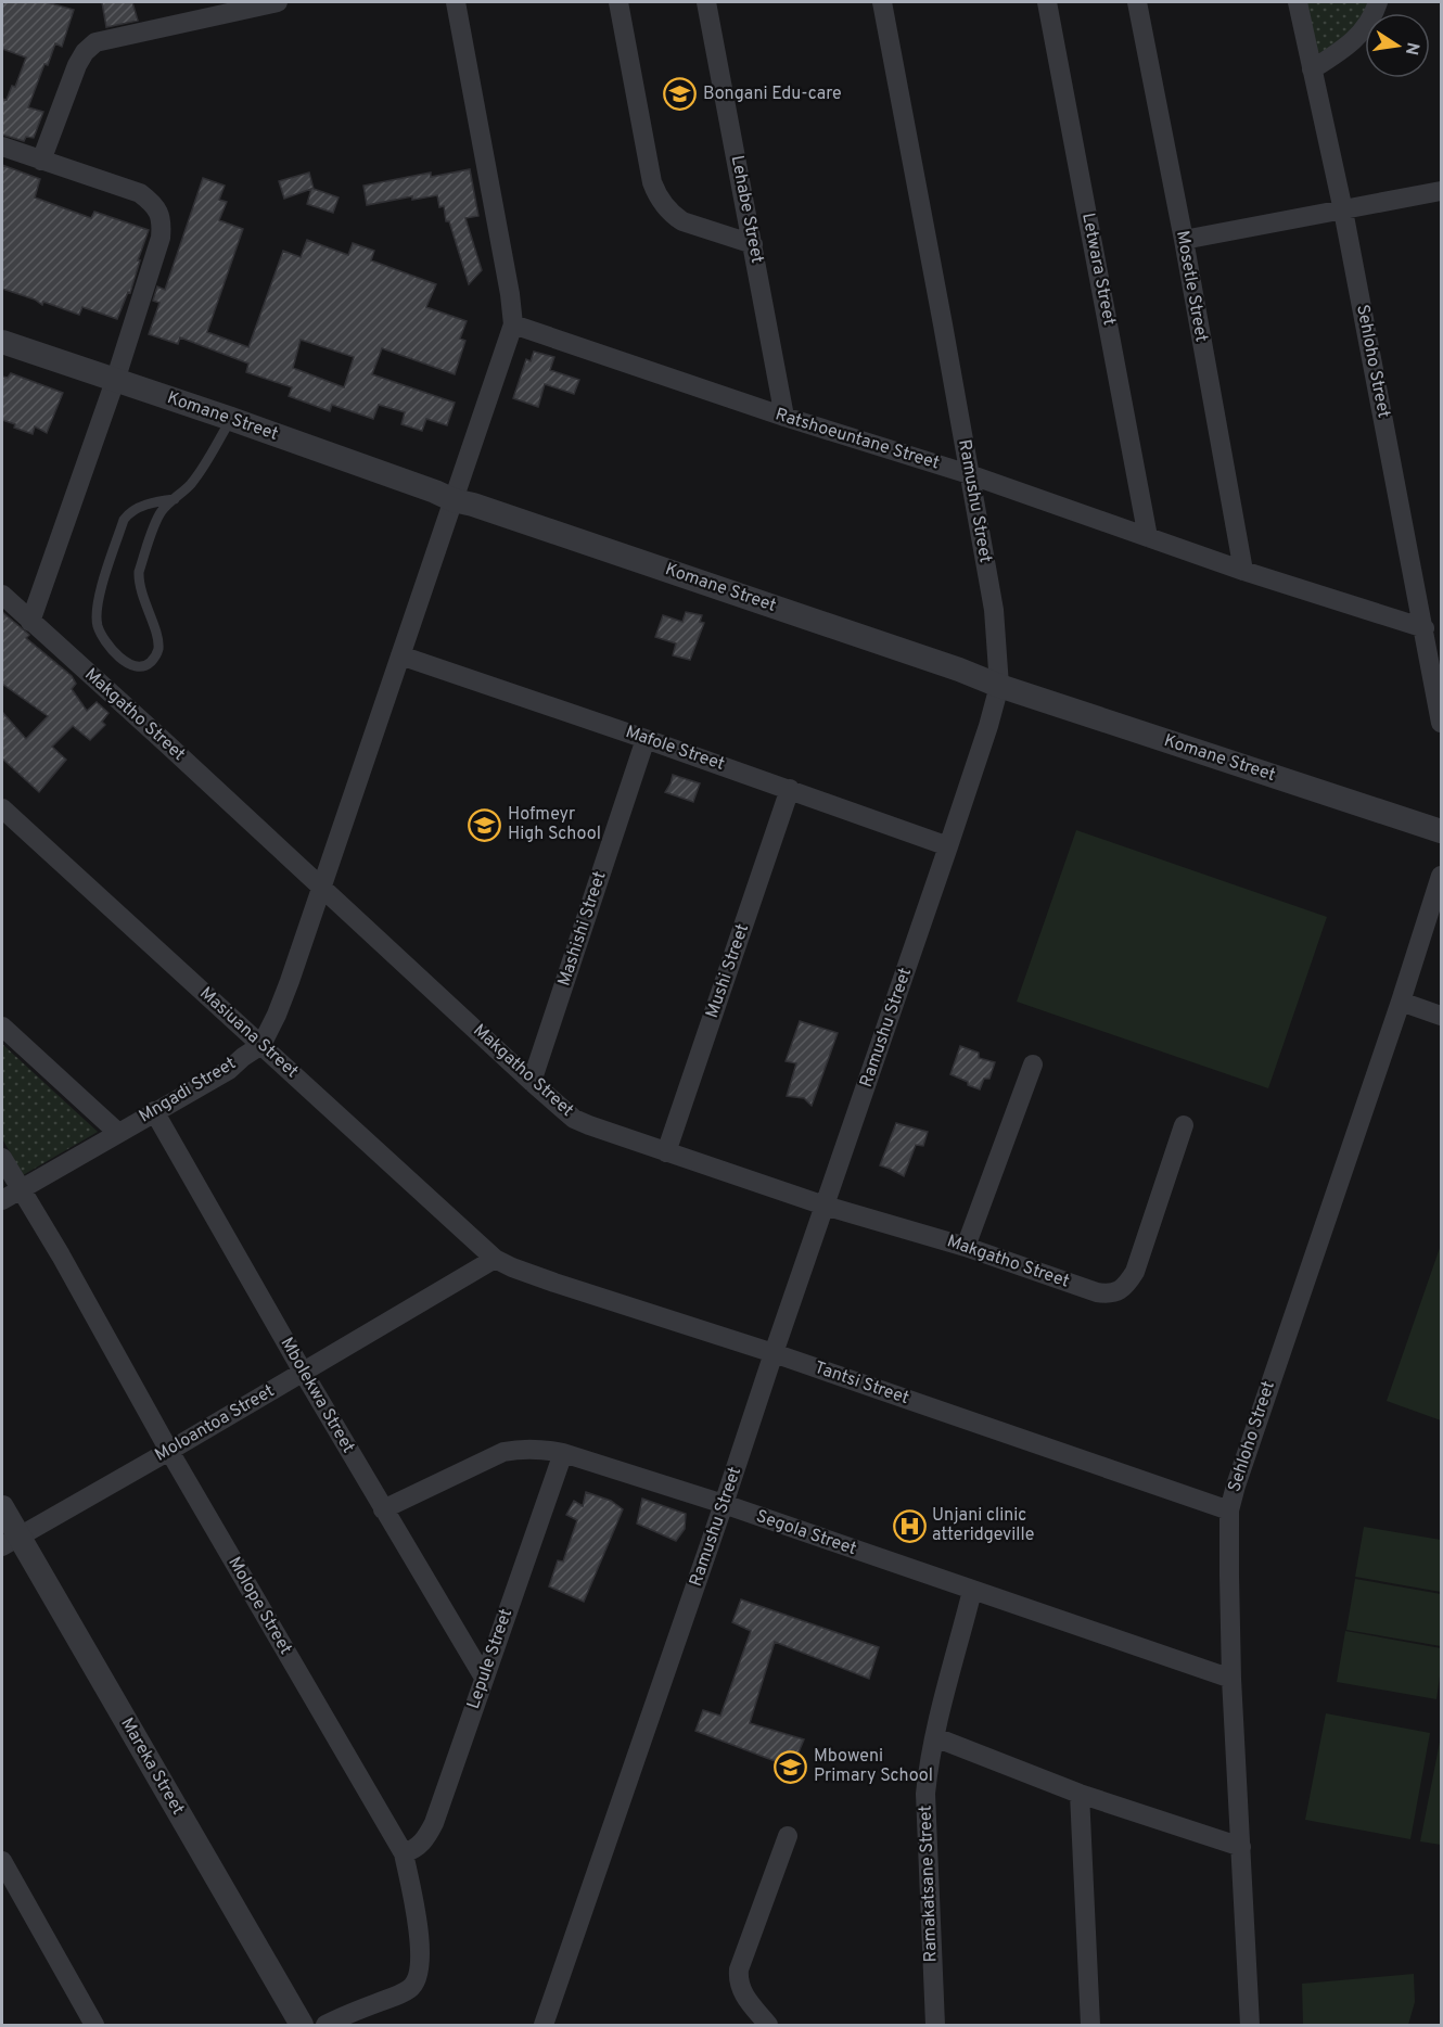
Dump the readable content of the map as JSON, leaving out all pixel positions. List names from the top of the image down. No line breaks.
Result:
{"streets":{"street":["Lehabe Street","Letwara Street","Mosetle Street","Sehloho Street","Komane Street","Ratshoeuntane Street","Ramushu Street","Makgatho Street","Mafole Street","Mashishi Street","Mushi Street","Masiuana Street","Mngadi Street","Tantsi Street","Mbolekwa Street","Moloantoa Street","Segola Street","Molope Street","Lepule Street","Mareka Street","Ramakatsane Street"]},"crossings":[["Lehabe Street","Ratshoeuntane Street"],["Letwara Street","Ratshoeuntane Street"],["Mosetle Street","Ratshoeuntane Street"],["Sehloho Street","Ratshoeuntane Street"],["Sehloho Street","Tantsi Street"],["Sehloho Street","Segola Street"],["Komane Street","Ramushu Street"],["Komane Street","Mngadi Street"],["Ratshoeuntane Street","Ramushu Street"],["Ratshoeuntane Street","Mngadi Street"],["Ramushu Street","Makgatho Street"],["Ramushu Street","Mafole Street"],["Ramushu Street","Tantsi Street"],["Ramushu Street","Segola Street"],["Makgatho Street","Mashishi Street"],["Makgatho Street","Mushi Street"],["Makgatho Street","Mngadi Street"],["Mafole Street","Mashishi Street"],["Mafole Street","Mushi Street"],["Mafole Street","Mngadi Street"],["Masiuana Street","Mngadi Street"],["Masiuana Street","Tantsi Street"],["Masiuana Street","Moloantoa Street"],["Mngadi Street","Mbolekwa Street"],["Mngadi Street","Molope Street"],["Tantsi Street","Moloantoa Street"],["Mbolekwa Street","Moloantoa Street"],["Mbolekwa Street","Segola Street"],["Mbolekwa Street","Lepule Street"],["Moloantoa Street","Molope Street"],["Moloantoa Street","Mareka Street"],["Segola Street","Lepule Street"],["Segola Street","Ramakatsane Street"],["Molope Street","Lepule Street"]],"places":{"school or university":["Bongani Edu-care","Hofmeyr High School","Mboweni Primary School"],"hospital":["Unjani clinic atteridgeville"]},"north":"right"}
